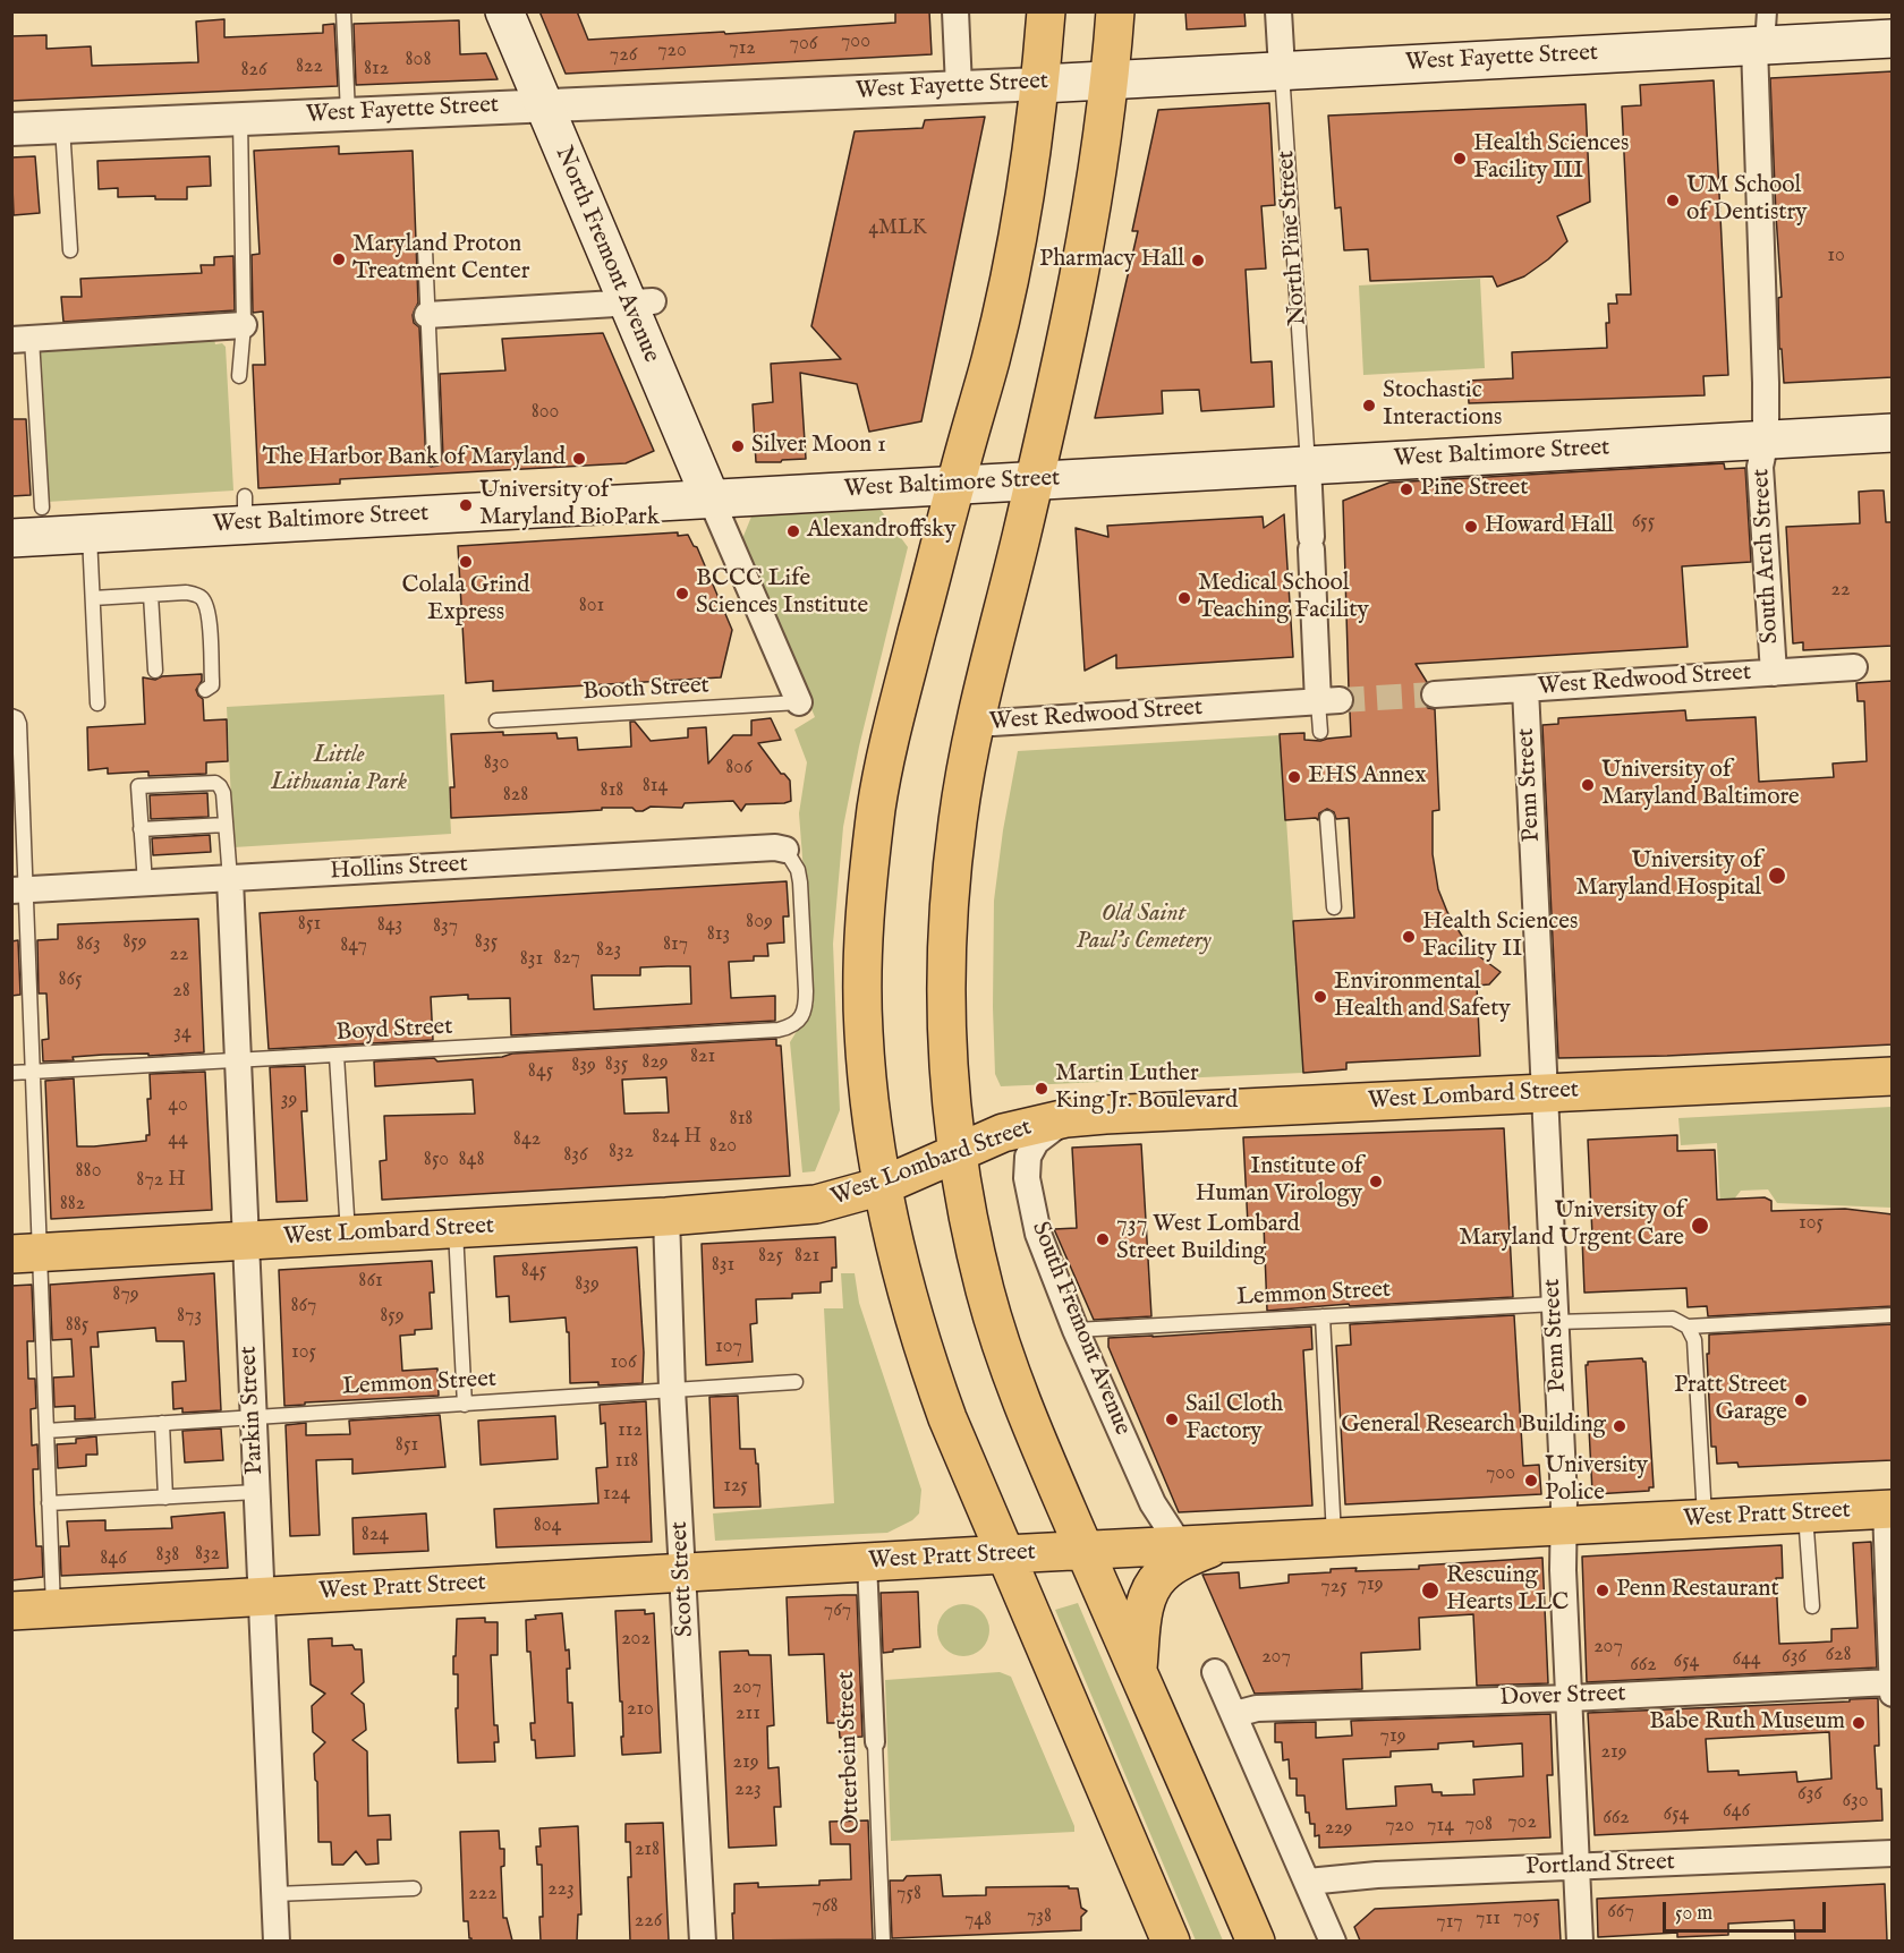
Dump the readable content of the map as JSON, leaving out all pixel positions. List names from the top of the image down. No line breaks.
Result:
{"streets":{"main road":["West Fayette Street","North Fremont Avenue","West Baltimore Street","West Lombard Street","West Pratt Street"],"street":["North Pine Street","South Arch Street","West Redwood Street","Penn Street","Hollins Street","South Fremont Avenue","Parkin Street","Scott Street","Dover Street","Otterbein Street","Portland Street"],"lane":["Booth Street","Boyd Street","Lemmon Street"]},"crossings":[["West Fayette Street","North Pine Street"],["West Fayette Street","North Fremont Avenue"],["West Fayette Street","South Arch Street"],["North Pine Street","West Baltimore Street"],["North Fremont Avenue","West Baltimore Street"],["West Baltimore Street","South Arch Street"],["South Arch Street","West Redwood Street"],["West Redwood Street","Penn Street"],["Penn Street","West Lombard Street"],["Penn Street","Lemmon Street"],["Penn Street","West Pratt Street"],["Penn Street","Dover Street"],["Penn Street","Portland Street"],["Hollins Street","Boyd Street"],["Hollins Street","Parkin Street"],["Boyd Street","Parkin Street"],["West Lombard Street","South Fremont Avenue"],["West Lombard Street","Parkin Street"],["West Lombard Street","Scott Street"],["Lemmon Street","South Fremont Avenue"],["Lemmon Street","Parkin Street"],["Lemmon Street","Scott Street"],["South Fremont Avenue","West Pratt Street"],["Parkin Street","West Pratt Street"],["West Pratt Street","Scott Street"],["West Pratt Street","Otterbein Street"]],"parks":["Little Lithuania Park","Old Saint Paul's Cemetery"],"places":["Health Sciences Facility III","UM School of Dentistry","Maryland Proton Treatment Center","Pharmacy Hall","Stochastic Interactions","Silver Moon 1","The Harbor Bank of Maryland","Pine Street","University of Maryland BioPark","Howard Hall","Alexandroffsky","Colala Grind Express","BCCC Life Sciences Institute","Medical School Teaching Facility","EHS Annex","University of Maryland Baltimore","University of Maryland Hospital","Health Sciences Facility II","Environmental Health and Safety","Martin Luther King Jr. Boulevard","Institute of Human Virology","University of Maryland Urgent Care","737 West Lombard Street Building","Pratt Street Garage","Sail Cloth Factory","General Research Building","University Police","Rescuing Hearts LLC","Penn Restaurant","Babe Ruth Museum"],"house_numbers":["700","706","712","720","726","808","822","812","826","4MLK","10","800","655","22","801","830","806","814","818","828","809","851","843","837","813","859","835","863","817","847","823","22","827","831","865","28","34","821","829","835","839","845","39","40","818","824 H","44","842","820","832","836","850","848","880","872 H","882","105","825","821","831","845","861","839","879","867","873","859","885","107","105","106","112","851","118","700","125","124","804","824","832","838","846","719","725","767","202","207","628","207","636","644","654","662","207","210","211","719","219","219","223","636","630","646","654","662","702","708","720","714","229","218","223","222","758","768","667","738","705","711","748","226","717"],"scale_bar":"50 m"}
